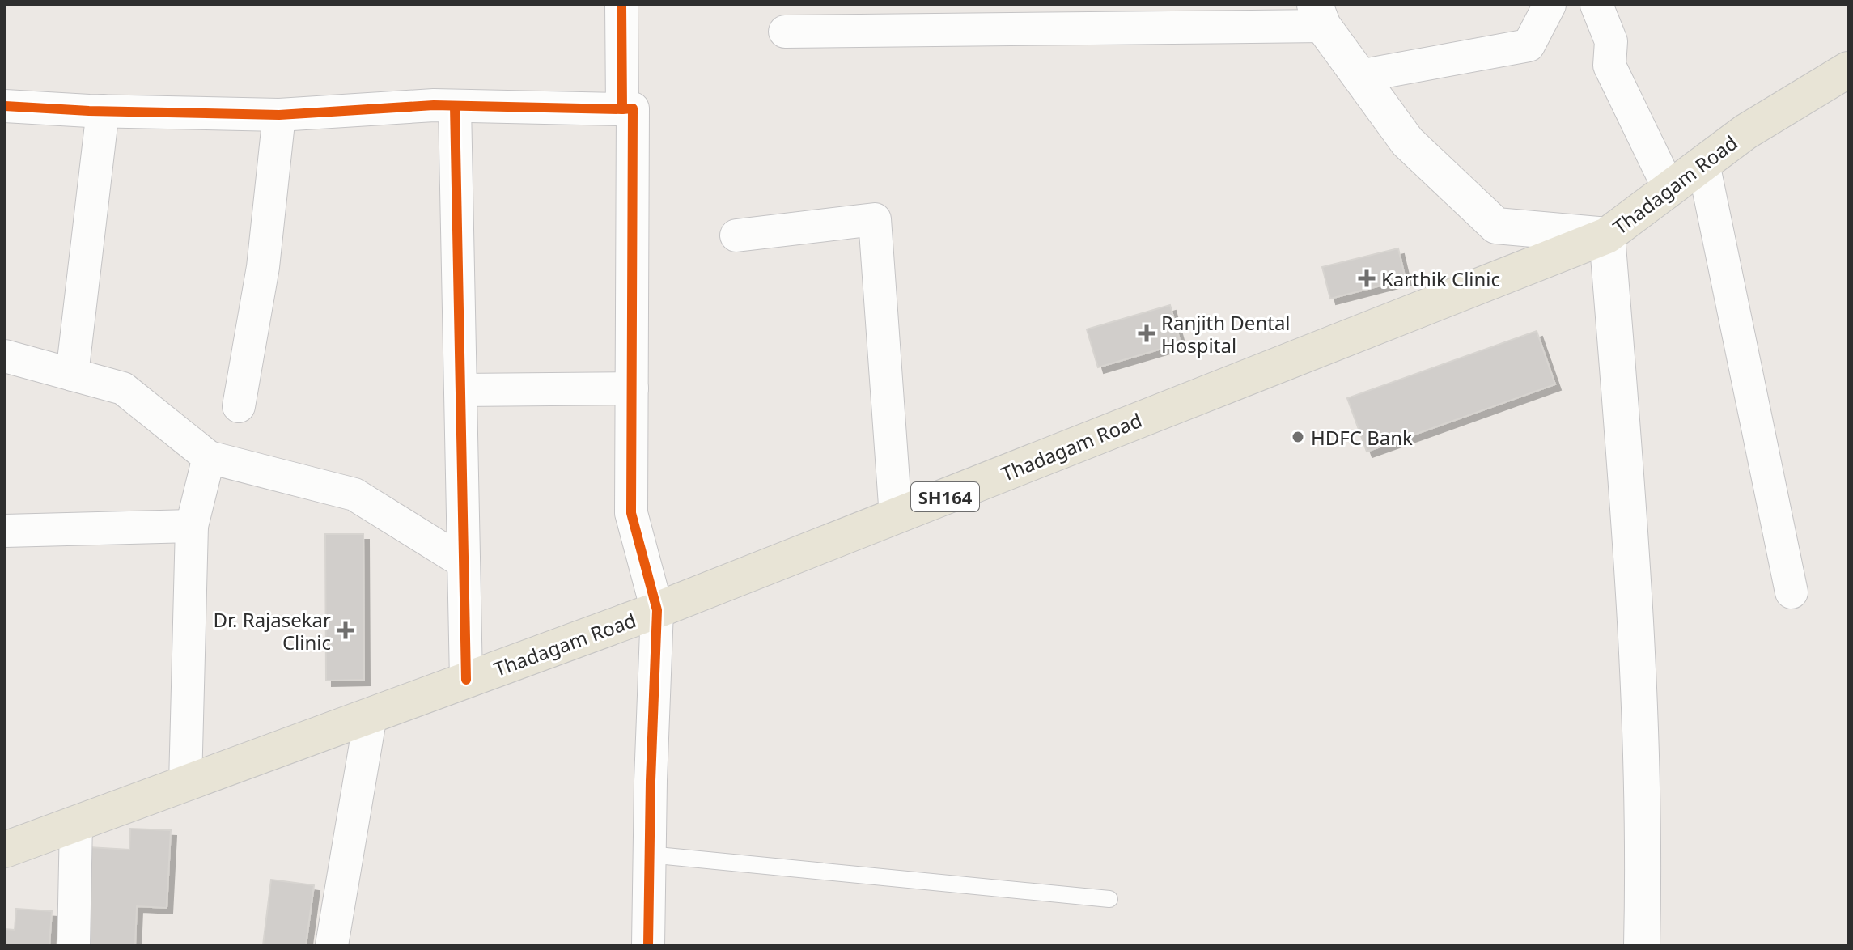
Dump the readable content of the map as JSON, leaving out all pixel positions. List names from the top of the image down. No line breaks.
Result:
{"streets":{"main road":["Thadagam Road","SH164"]},"places":{"health":["Karthik Clinic","Ranjith Dental Hospital","Dr. Rajasekar Clinic"],"other":["HDFC Bank"]}}
